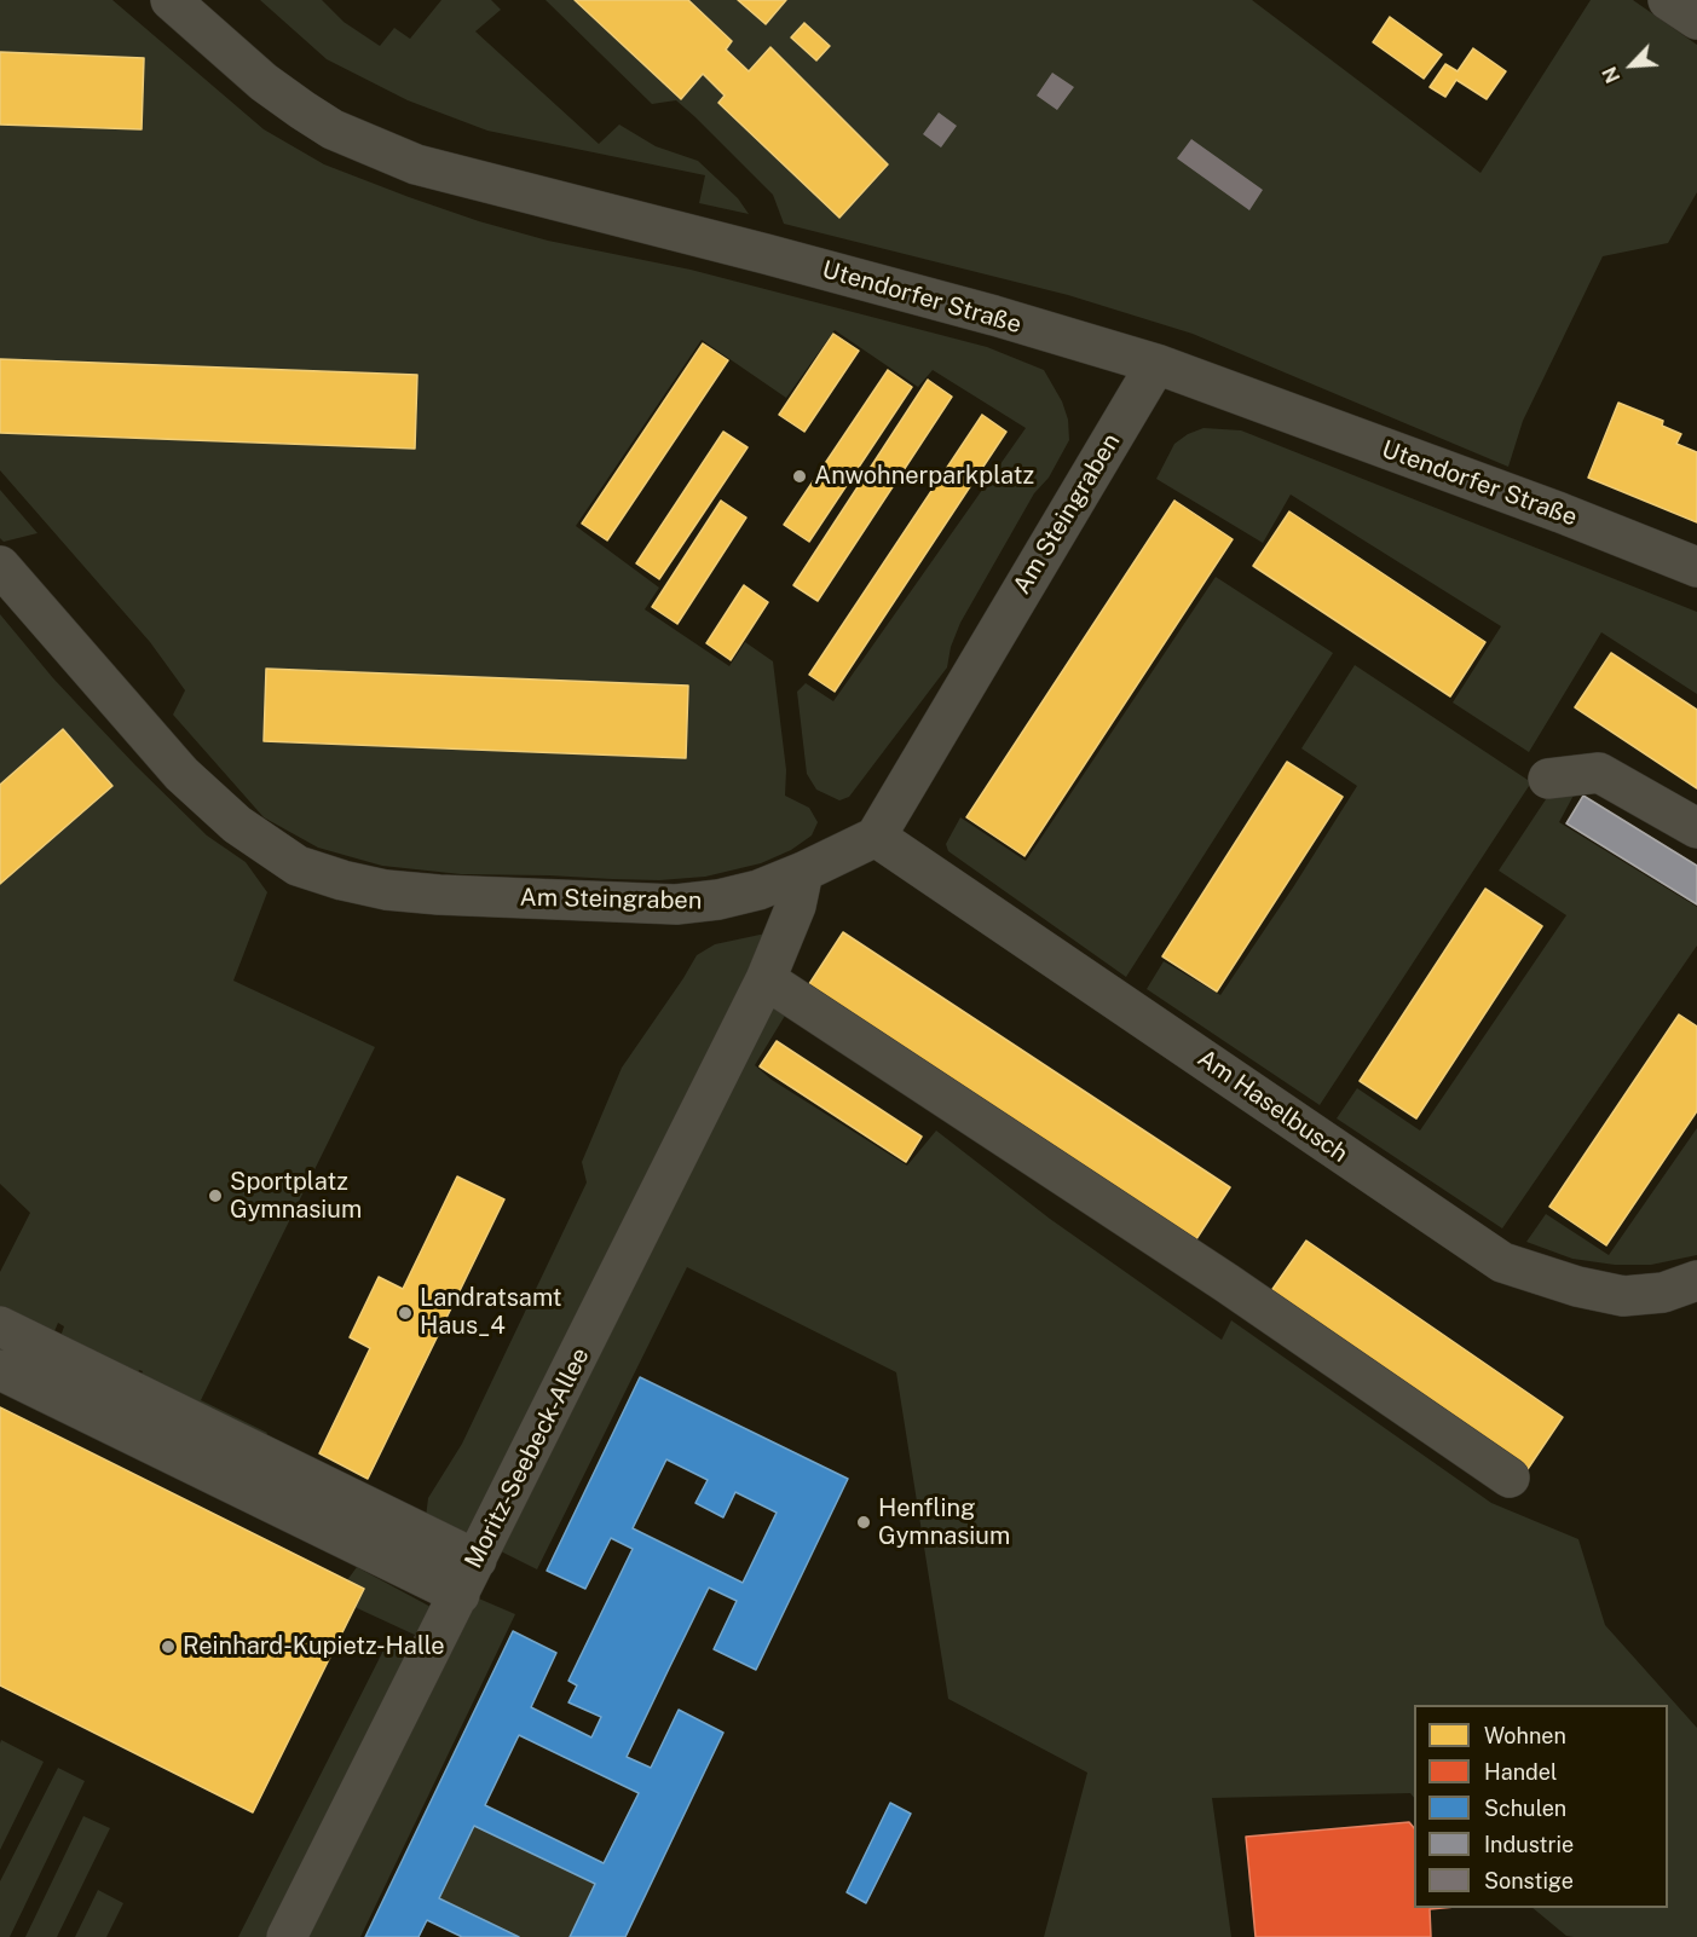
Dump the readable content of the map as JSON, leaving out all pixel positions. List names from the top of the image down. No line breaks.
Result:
{"streets":{"street":["Utendorfer Straße","Am Steingraben","Am Haselbusch","Moritz-Seebeck-Allee"]},"crossings":[["Utendorfer Straße","Am Steingraben"],["Am Steingraben","Am Haselbusch"],["Am Steingraben","Moritz-Seebeck-Allee"]],"places":["Anwohnerparkplatz","Sportplatz Gymnasium","Landratsamt Haus_4","Henfling Gymnasium","Reinhard-Kupietz-Halle"],"legend":["Wohnen","Handel","Schulen","Industrie","Sonstige"],"north":"bottom left"}
